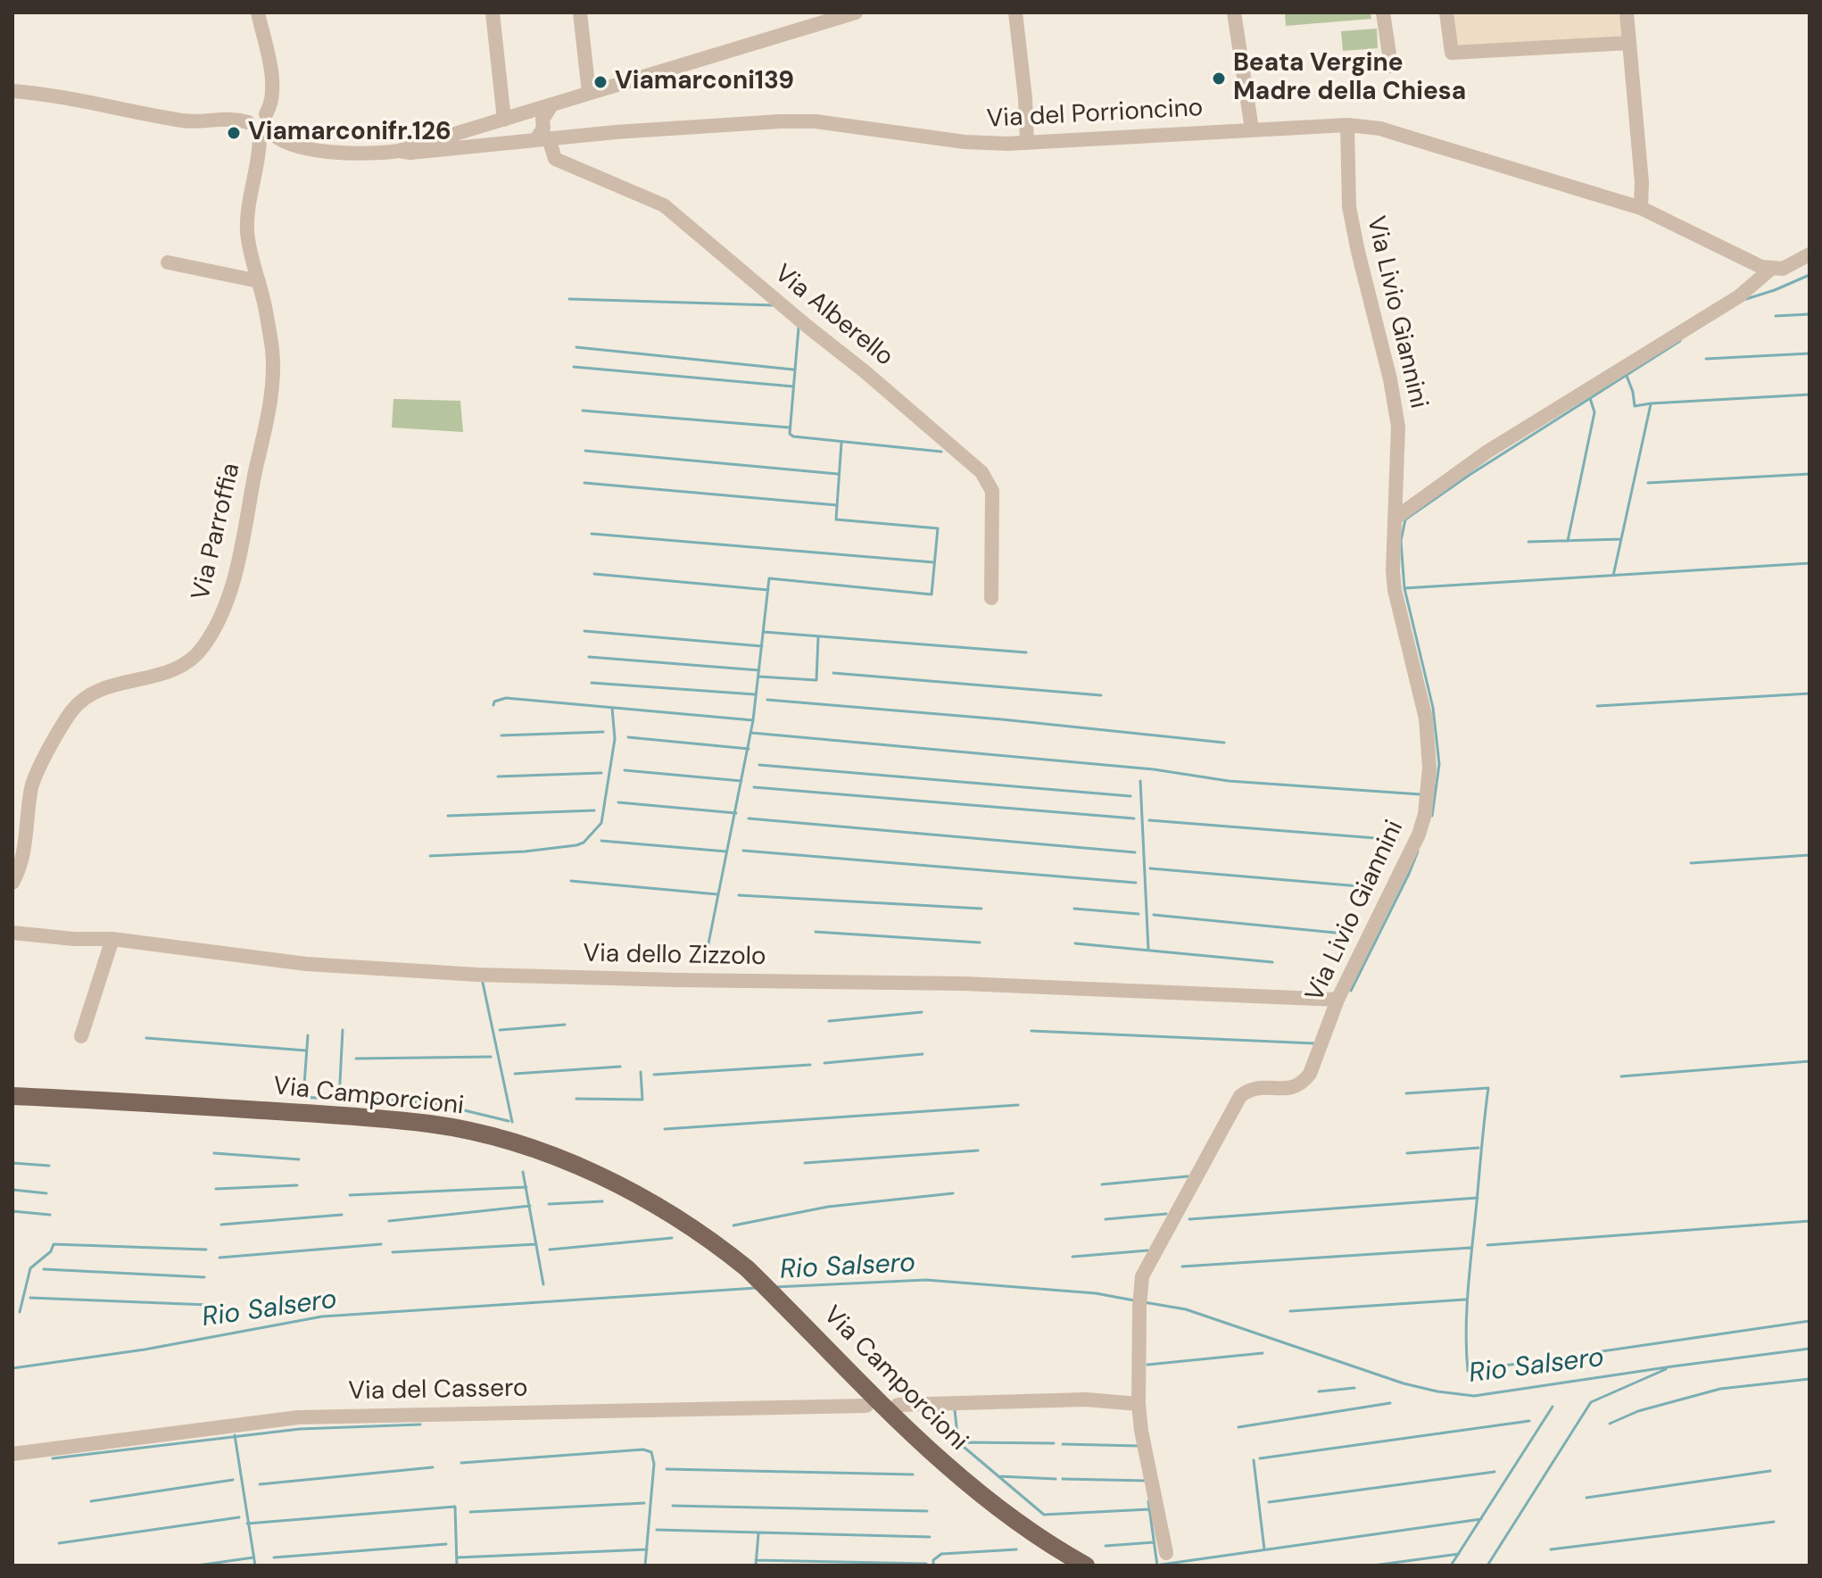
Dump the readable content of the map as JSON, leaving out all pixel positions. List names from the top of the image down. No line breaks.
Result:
{"streets":{"main road":["Via Camporcioni"],"street":["Via del Porrioncino","Via Livio Giannini","Via Alberello","Via Parroffia","Via dello Zizzolo","Via del Cassero"]},"crossings":[["Via del Porrioncino","Via Livio Giannini"],["Via del Porrioncino","Via Alberello"],["Via Livio Giannini","Via dello Zizzolo"],["Via Camporcioni","Via del Cassero"]],"water":["Rio Salsero"],"places":["Beata Vergine Madre della Chiesa","Viamarconi139","Viamarconifr.126"]}
